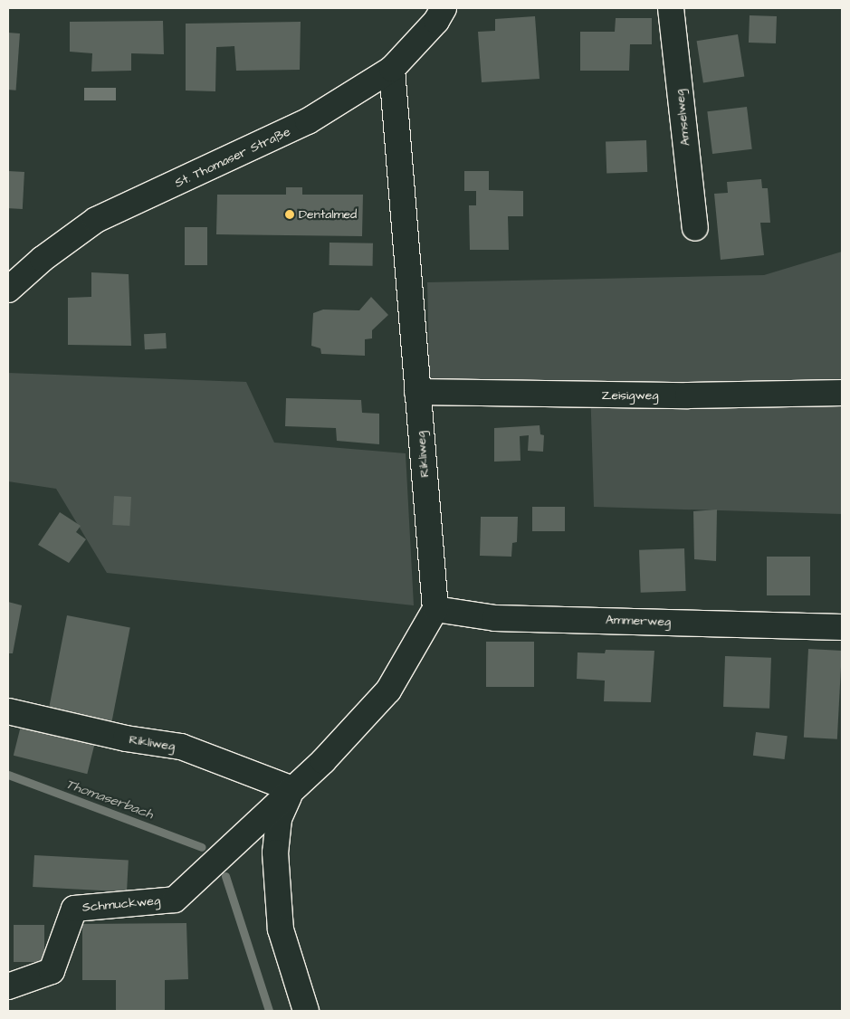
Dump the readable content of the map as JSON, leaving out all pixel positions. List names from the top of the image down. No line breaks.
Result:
{"streets":{"street":["Amselweg","St. Thomaser Straße","Zeisigweg","Rikliweg","Ammerweg","Schmuckweg"]},"crossings":[["St. Thomaser Straße","Rikliweg"],["Zeisigweg","Rikliweg"],["Rikliweg","Ammerweg"],["Rikliweg","Schmuckweg"]],"water":["Thomaserbach"],"places":["Dentalmed"]}
